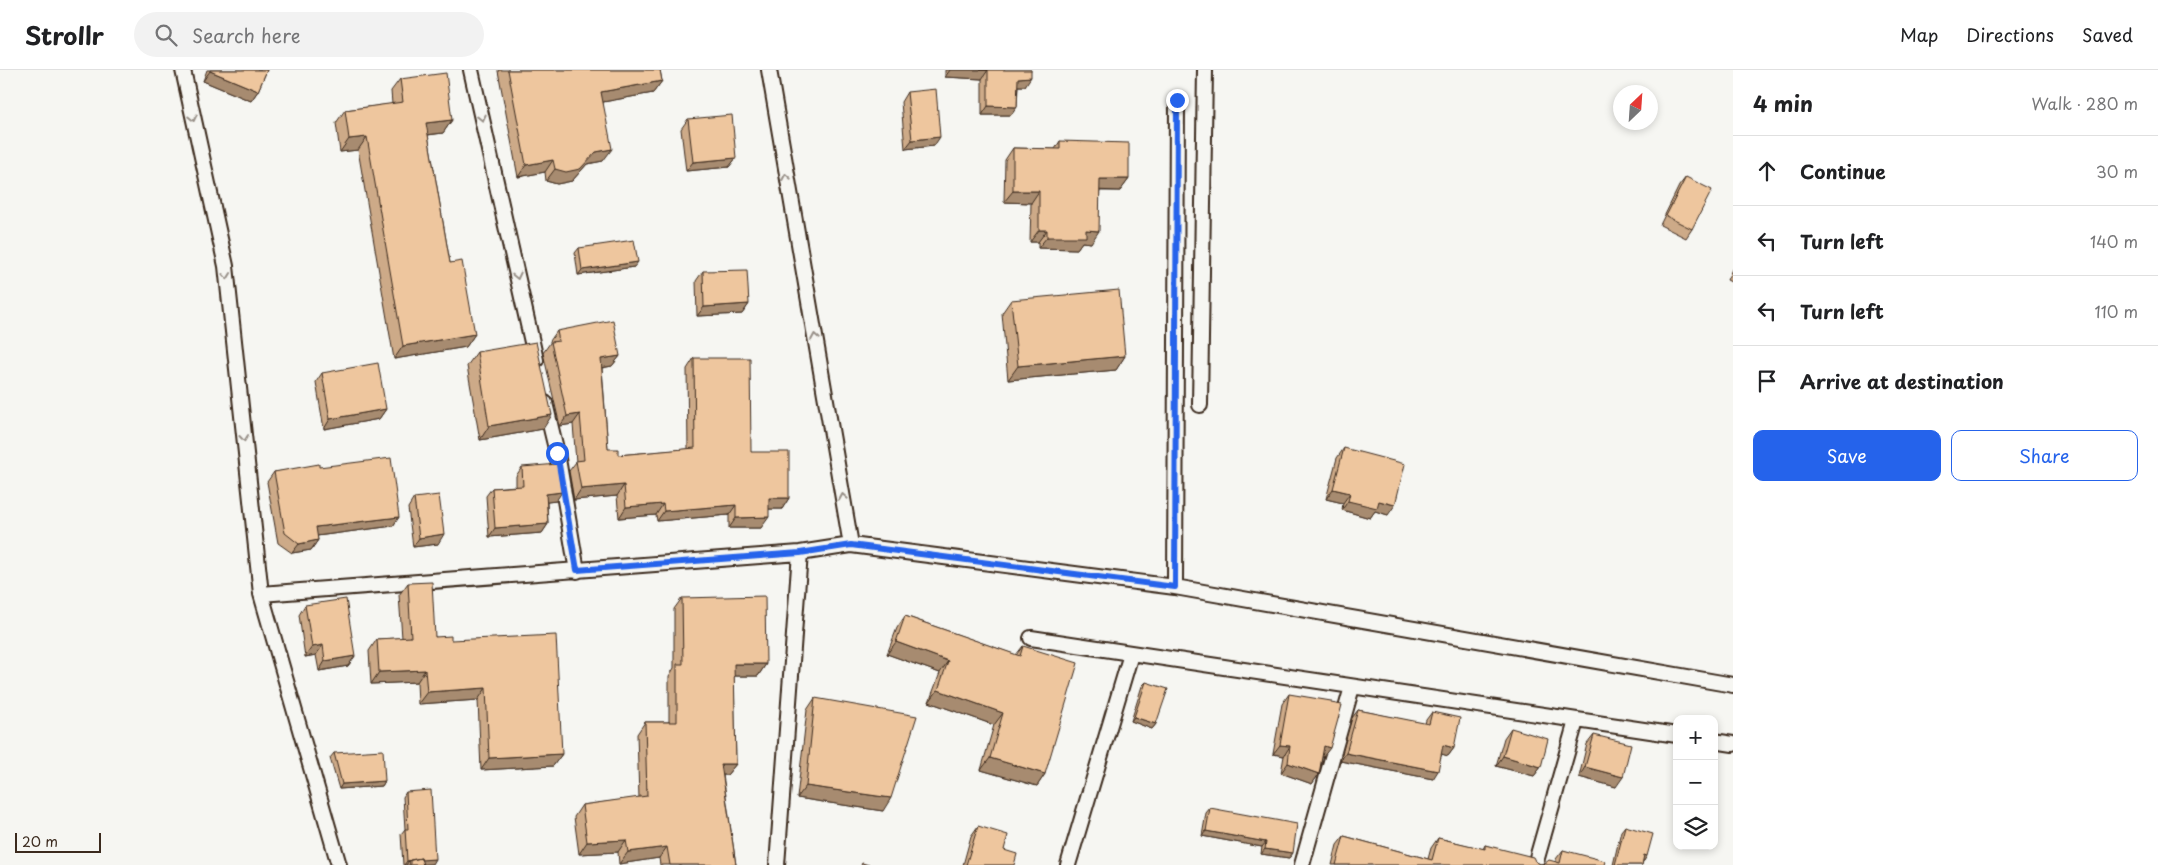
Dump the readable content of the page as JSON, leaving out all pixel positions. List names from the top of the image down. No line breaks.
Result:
{"scale_bar":"20 m","north":"top right","page":{"header":"Strollr","search":"Search here","nav":["Map","Directions","Saved"],"heading":["4 min","Walk · 280 m"],"list":[["Continue","30 m"],["Turn left","140 m"],["Turn left","110 m"],"Arrive at destination"],"buttons":["Save","Share"],"map_buttons":["+","−"],"scale":"20 m"}}
